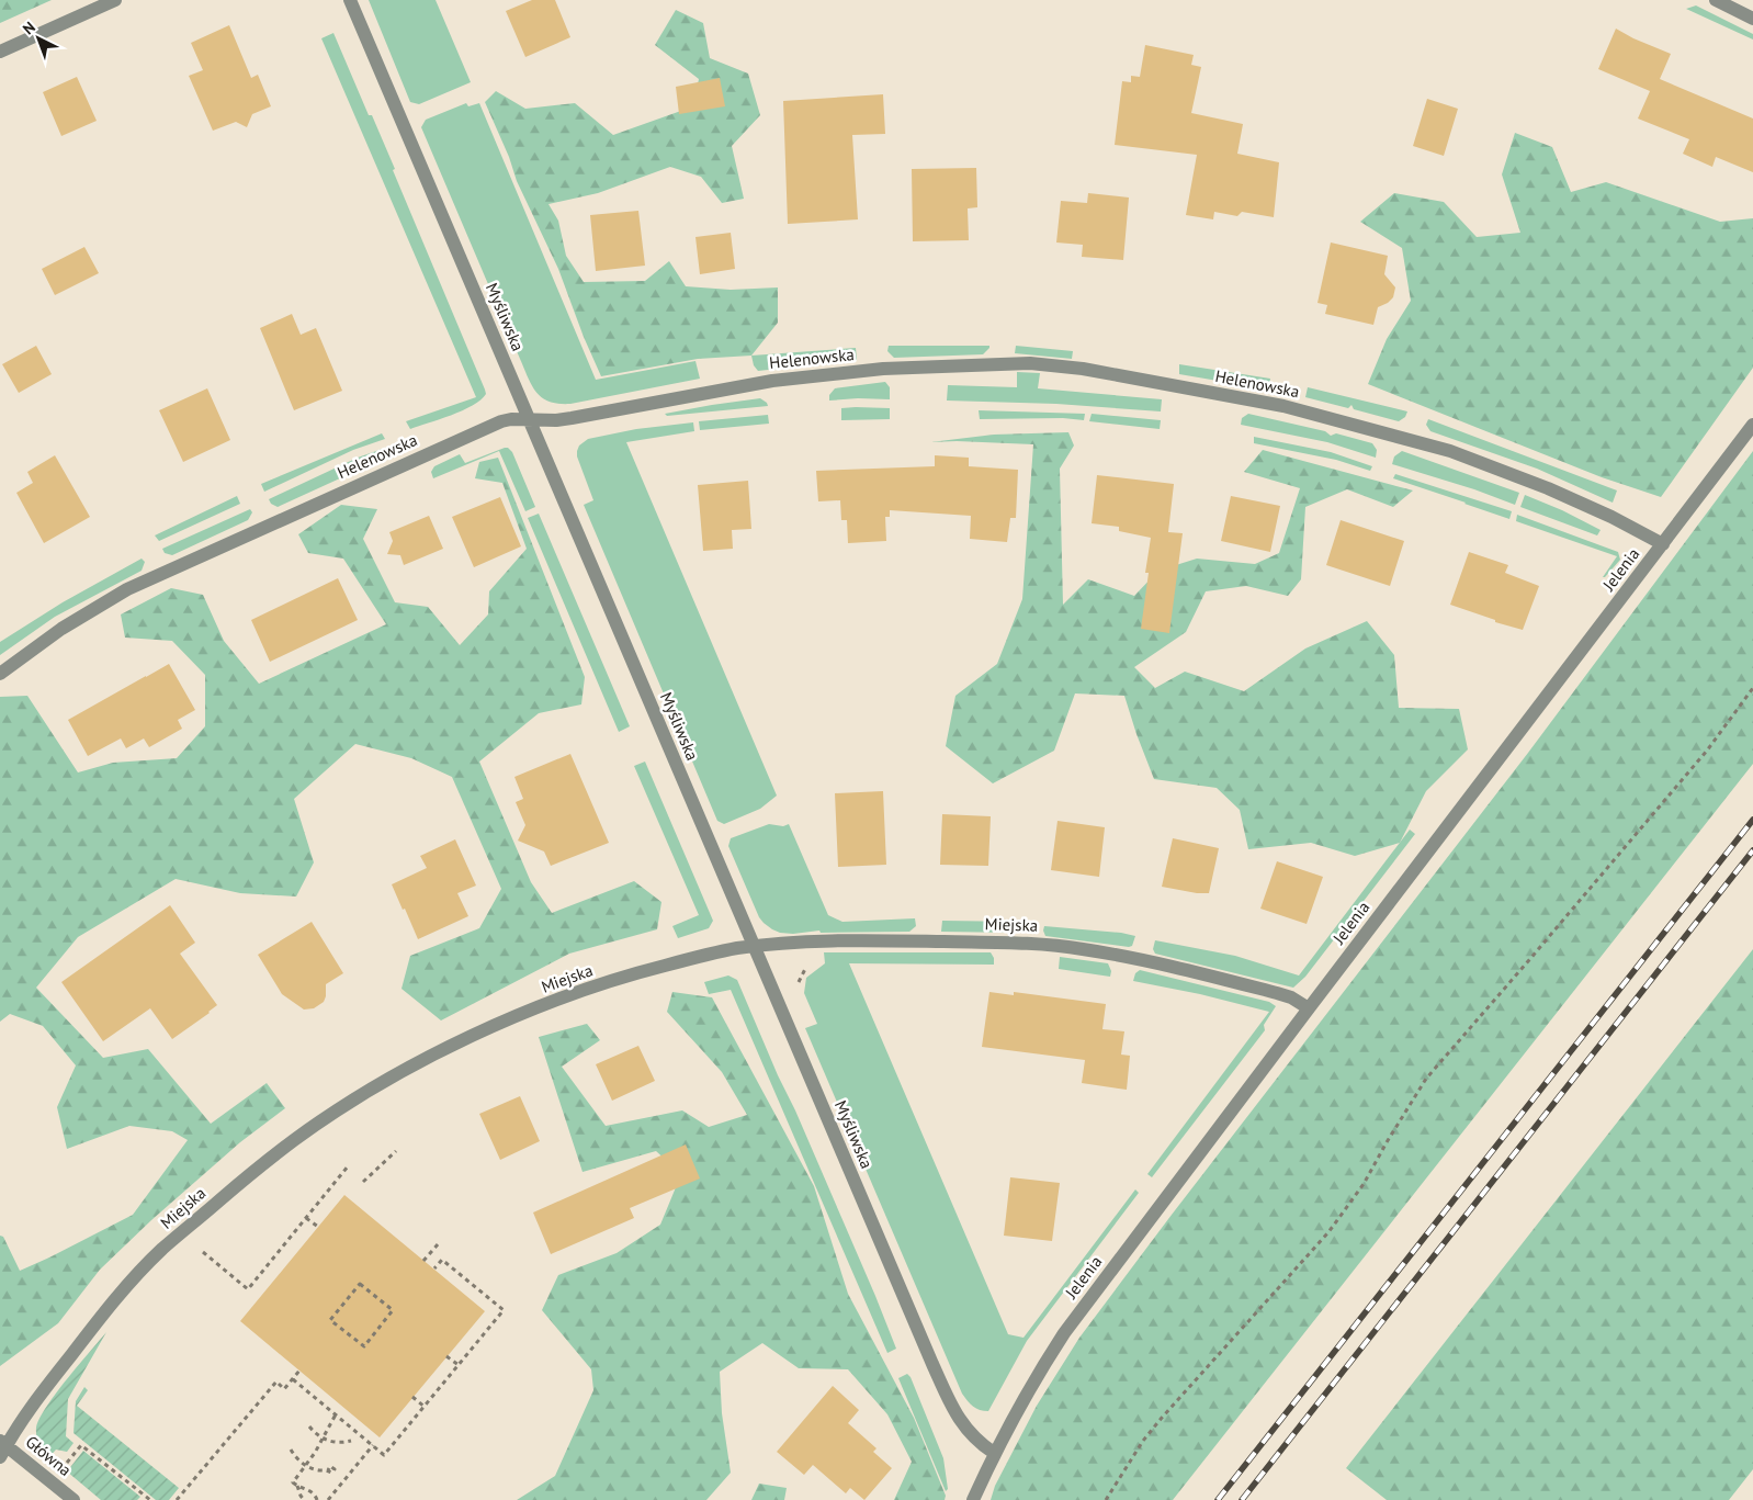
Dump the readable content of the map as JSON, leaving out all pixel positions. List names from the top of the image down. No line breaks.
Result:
{"streets":{"street":["Myśliwska","Helenowska","Jelenia","Miejska","Główna"]},"crossings":[["Myśliwska","Helenowska"],["Myśliwska","Jelenia"],["Myśliwska","Miejska"],["Helenowska","Jelenia"],["Jelenia","Miejska"],["Miejska","Główna"]],"north":"top left"}
